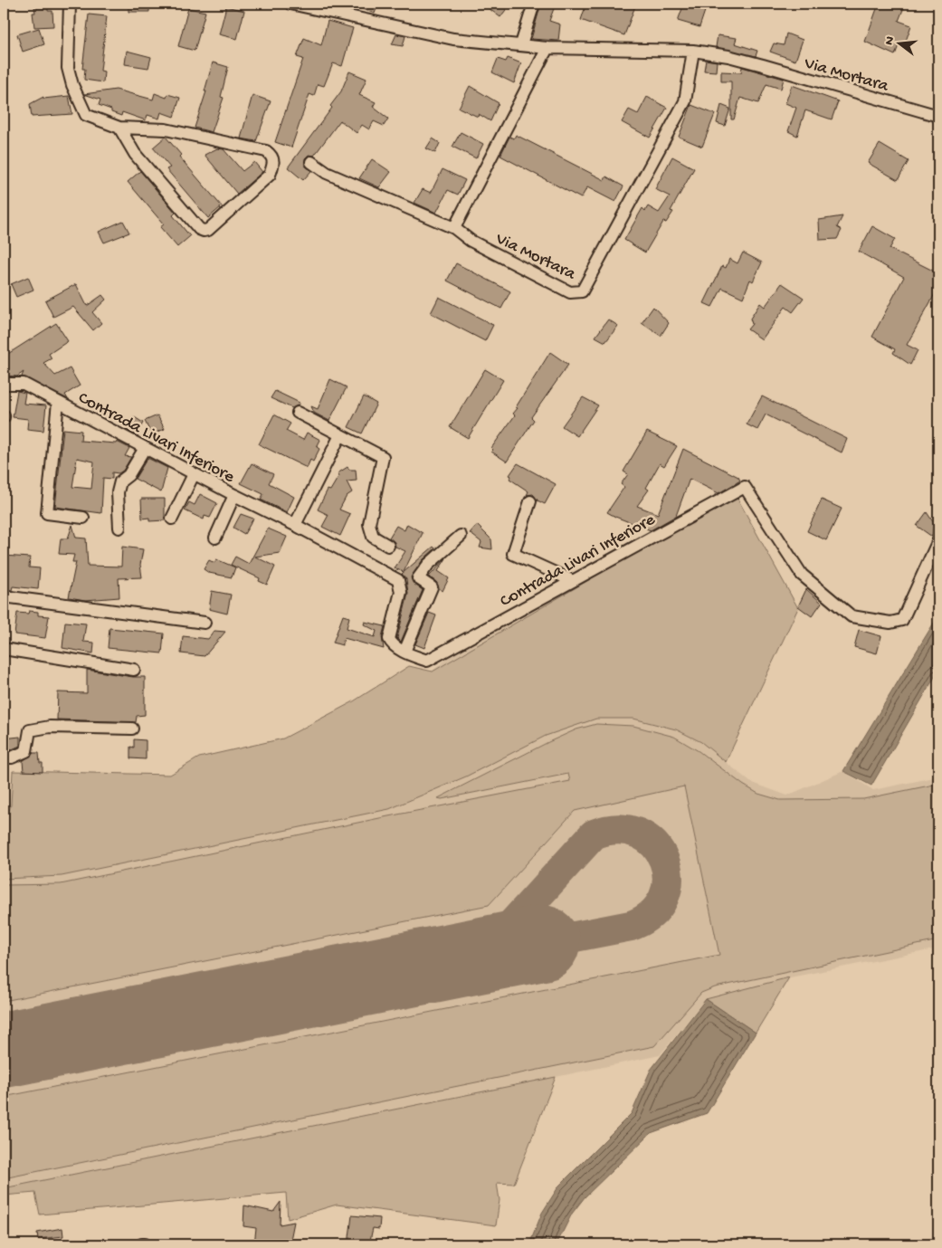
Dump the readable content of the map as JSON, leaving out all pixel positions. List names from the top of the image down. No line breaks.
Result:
{"streets":{"street":["Via Mortara","Contrada Livari Inferiore"]},"north":"left"}
